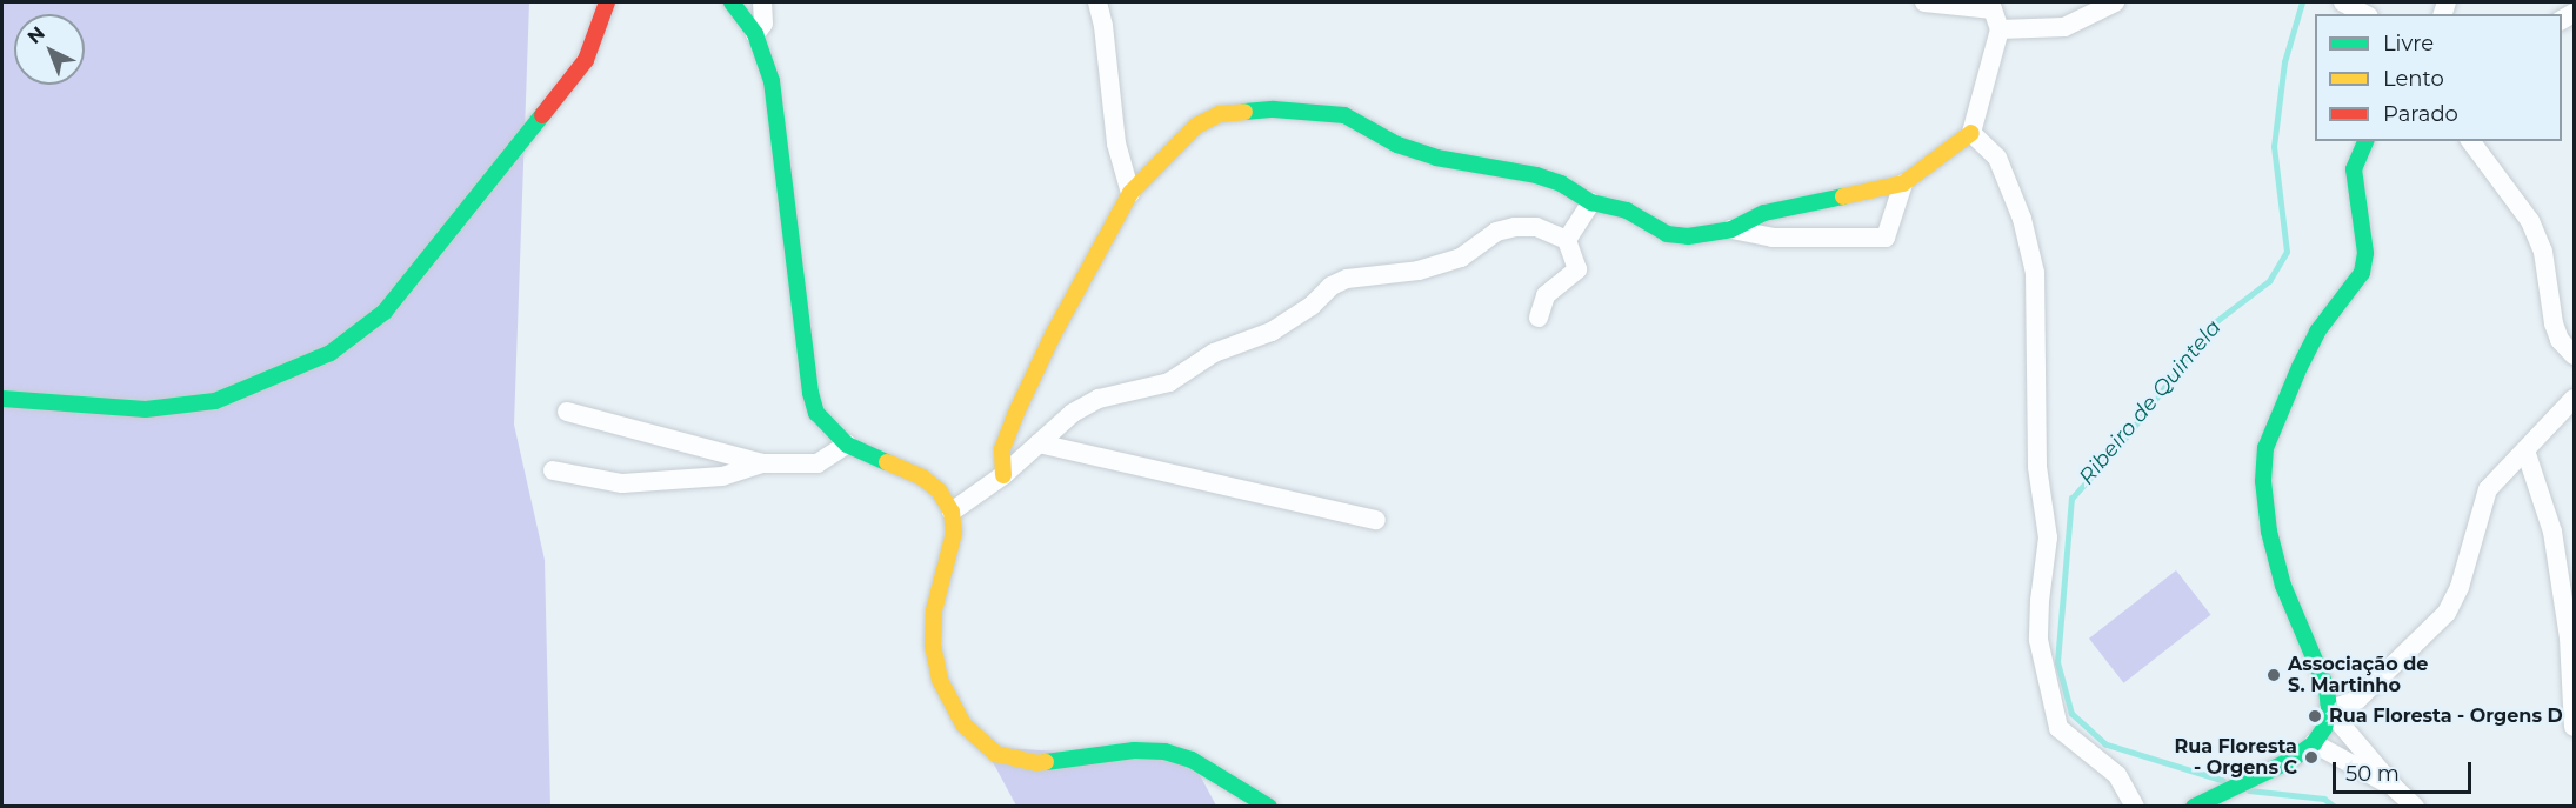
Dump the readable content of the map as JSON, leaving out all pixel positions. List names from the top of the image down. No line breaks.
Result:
{"water":["Ribeiro de Quintela"],"places":["Associação de S. Martinho","Rua Floresta - Orgens D","Rua Floresta - Orgens C"],"legend":["Livre","Lento","Parado"],"scale_bar":"50 m","north":"top left"}
